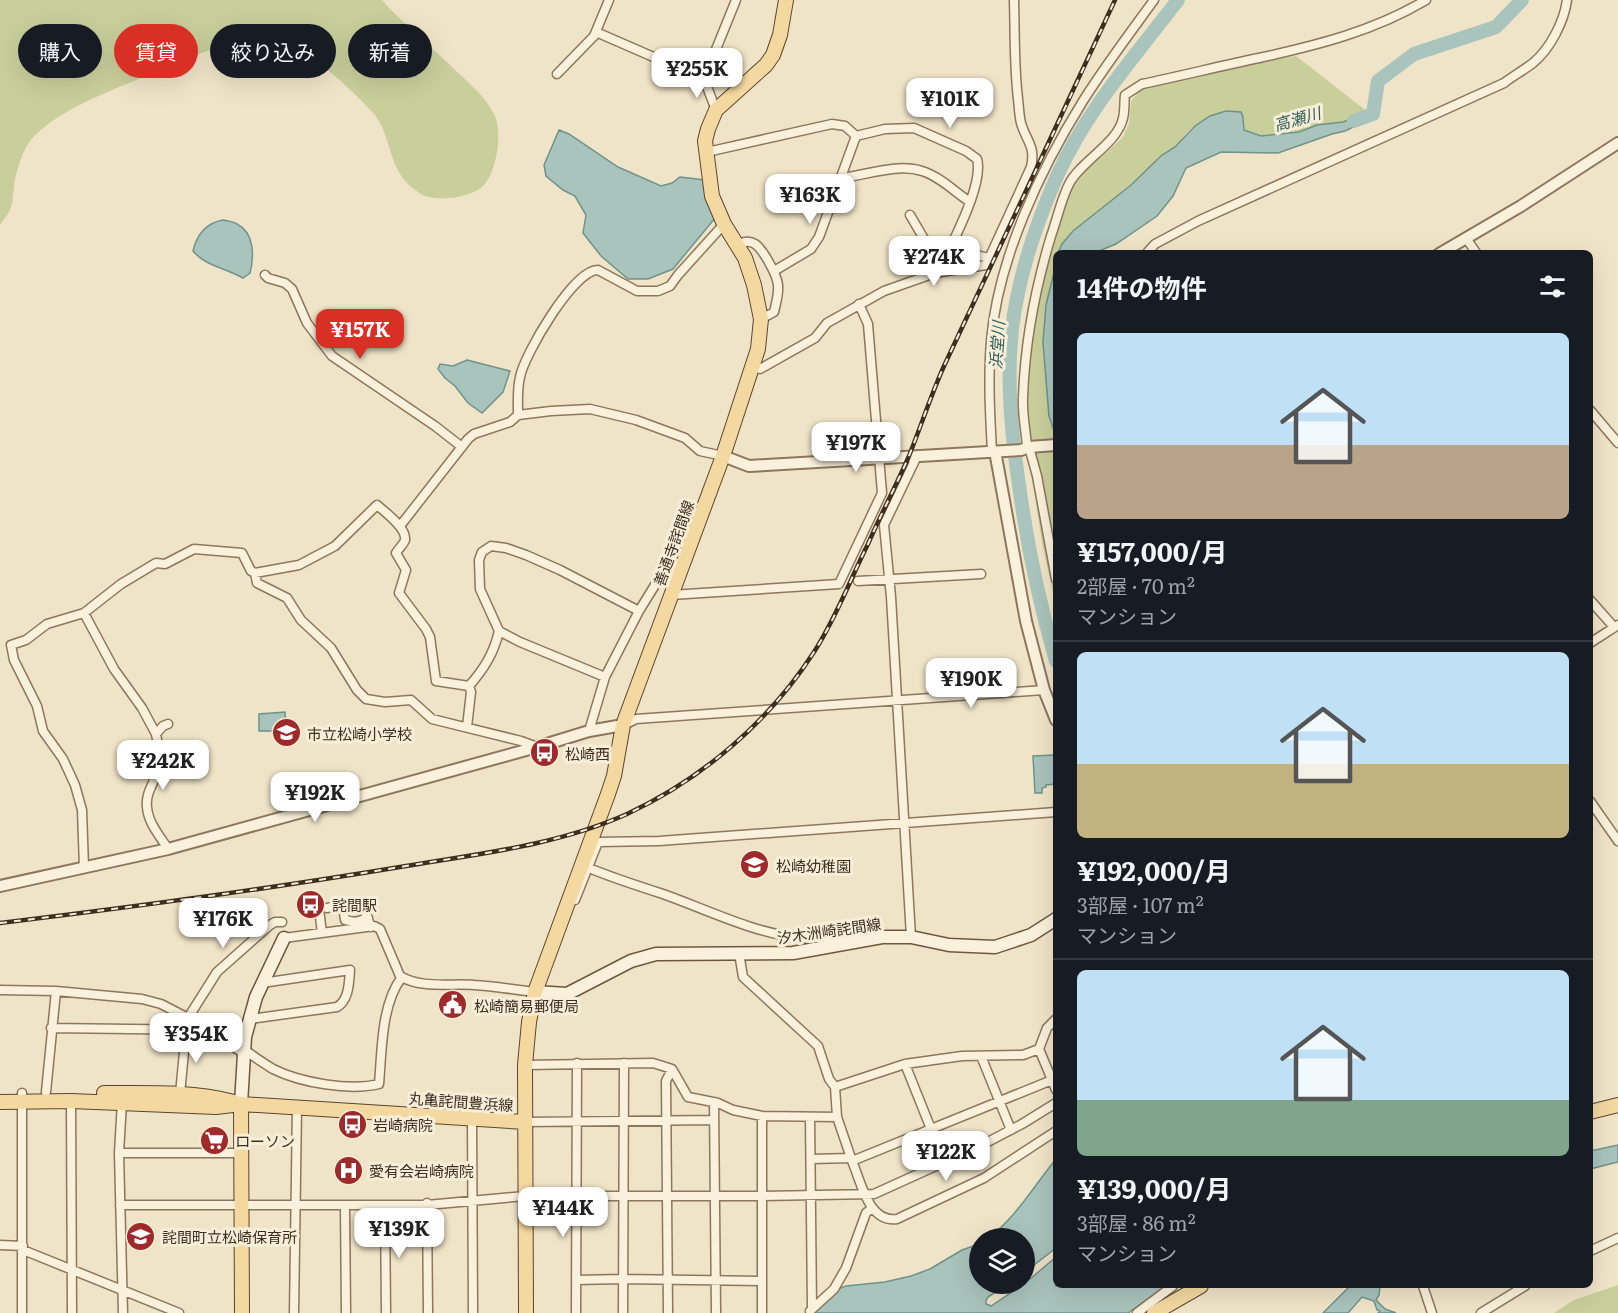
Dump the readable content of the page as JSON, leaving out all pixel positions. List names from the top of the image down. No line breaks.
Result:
{"streets":{"main road":["善通寺詫間線","汐木洲崎詫間線","丸亀詫間豊浜線"]},"crossings":[["善通寺詫間線","汐木洲崎詫間線"],["善通寺詫間線","丸亀詫間豊浜線"]],"water":["高瀬川","浜堂川"],"places":{"school or university":["市立松崎小学校","松崎幼稚園","詫間町立松崎保育所"],"bus stop":["松崎西","詫間駅","岩崎病院"],"public building":["松崎簡易郵便局"],"supermarket":["ローソン"],"hospital":["愛有会岩崎病院"]},"page":{"chip":["購入","賃貸","絞り込み","新着"],"price":["¥255K","¥101K","¥163K","¥274K","¥157K","¥197K","¥190K","¥242K","¥192K","¥176K","¥354K","¥122K","¥144K","¥139K"],"heading":"14件の物件","list":[{"name":"¥157,000/月","note":"2部屋 · 70 m² · マンション"},{"name":"¥192,000/月","note":"3部屋 · 107 m² · マンション"},{"name":"¥139,000/月","note":"3部屋 · 86 m² · マンション"}]}}
